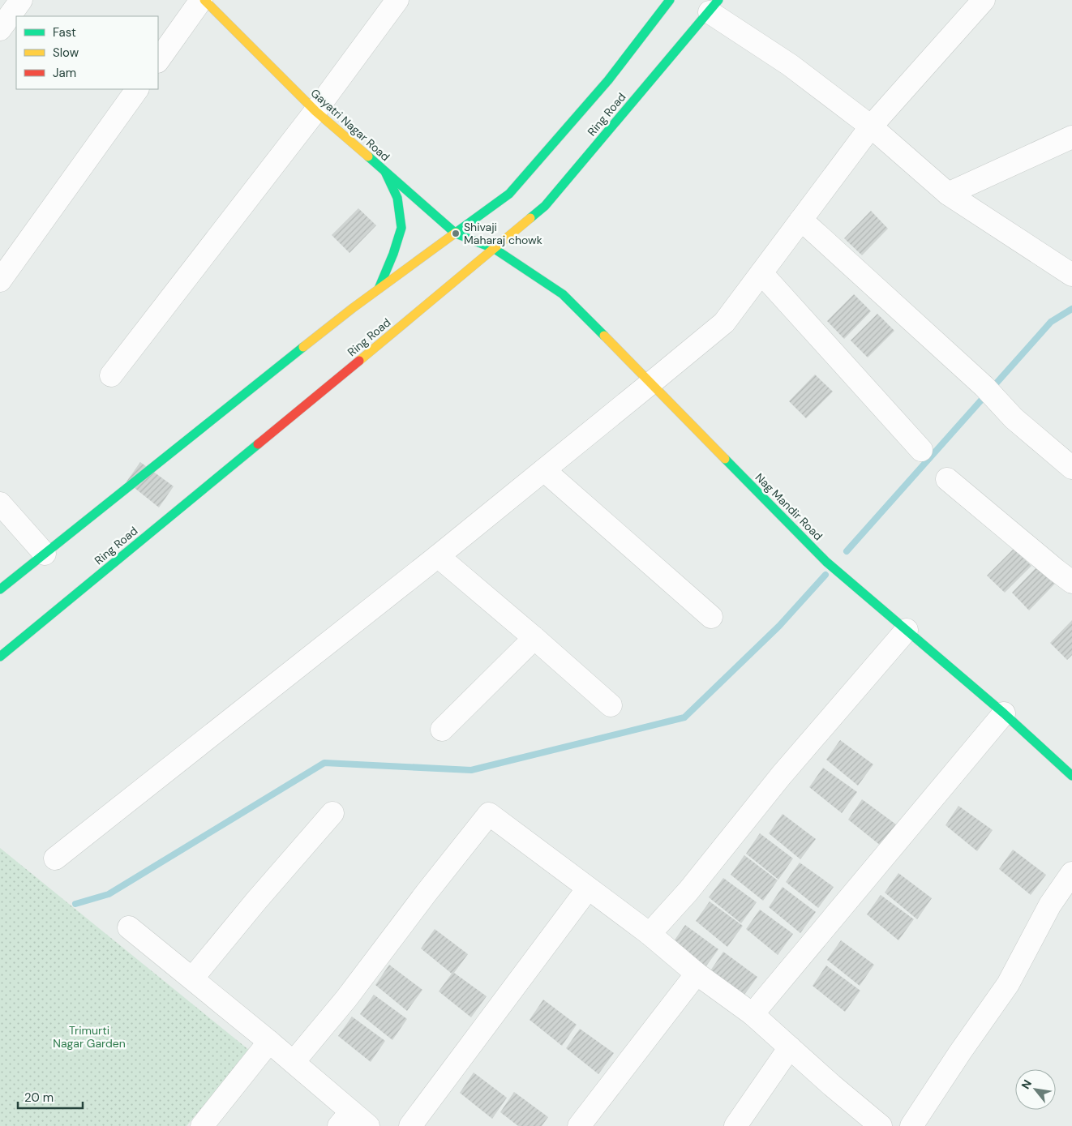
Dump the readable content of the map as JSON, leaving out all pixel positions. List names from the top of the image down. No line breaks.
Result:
{"streets":{"main road":["Ring Road","Gayatri Nagar Road","Nag Mandir Road"]},"crossings":[["Ring Road","Gayatri Nagar Road"],["Ring Road","Nag Mandir Road"],["Gayatri Nagar Road","Nag Mandir Road"]],"parks":["Trimurti Nagar Garden"],"places":["Shivaji Maharaj chowk"],"legend":["Fast","Slow","Jam"],"scale_bar":"20 m","north":"top left"}
